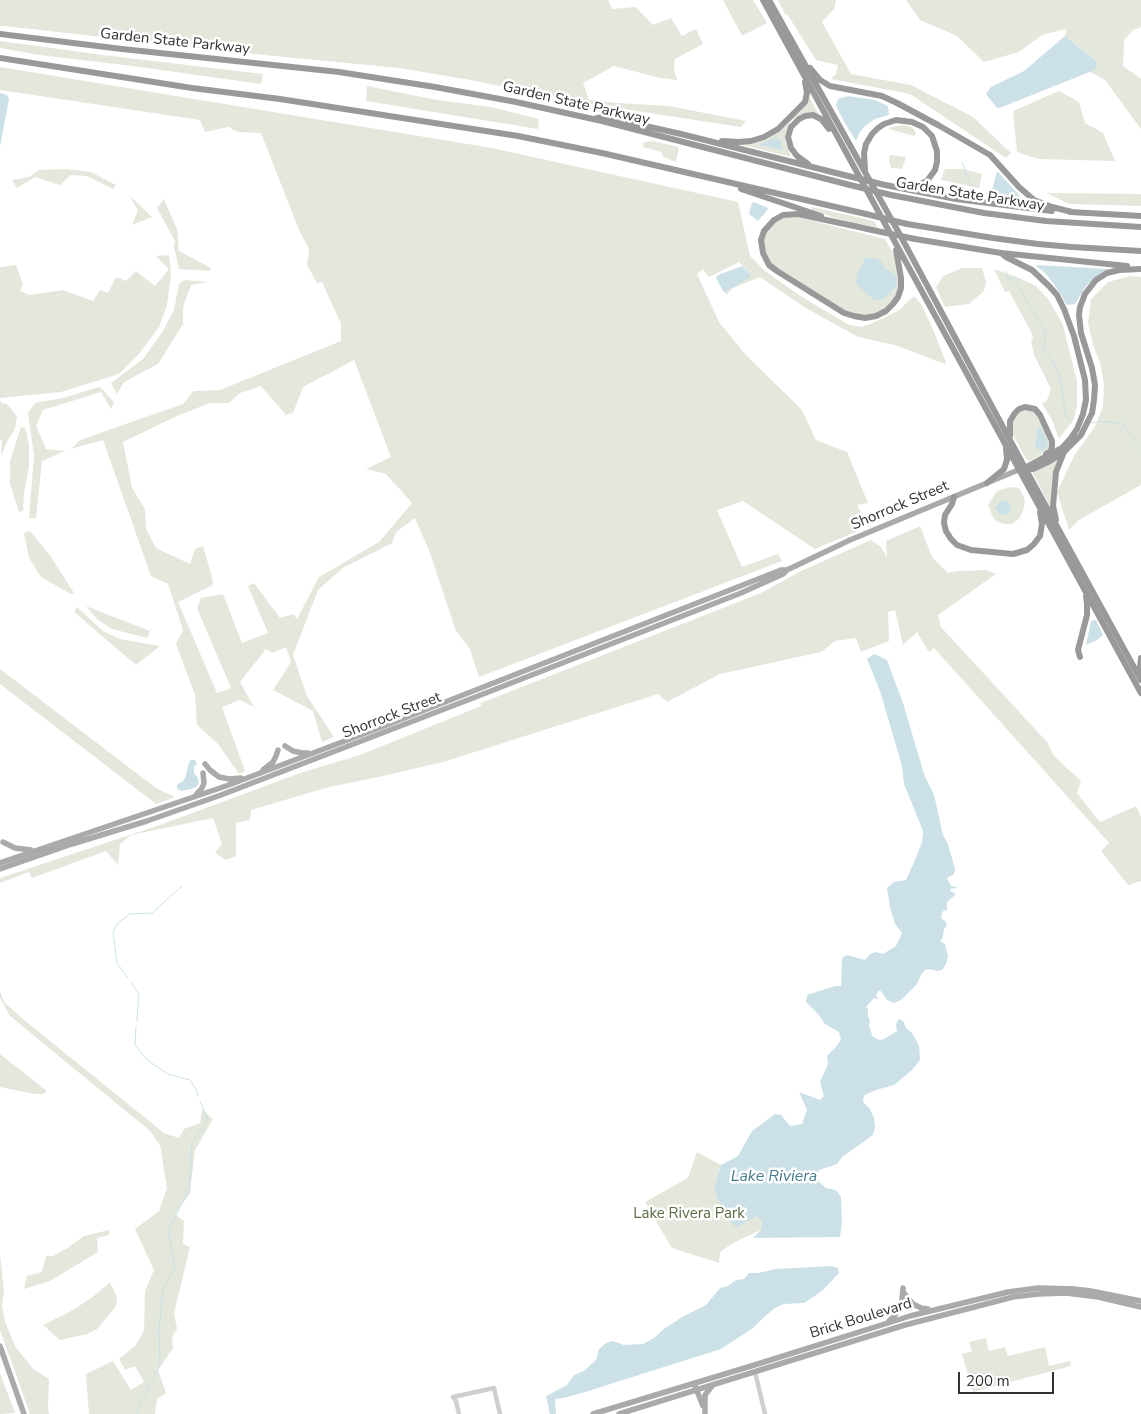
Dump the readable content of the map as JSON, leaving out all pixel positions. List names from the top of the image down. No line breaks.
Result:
{"streets":{"highway":["Garden State Parkway"],"main road":["Shorrock Street","Brick Boulevard"]},"water":["Lake Riviera"],"parks":["Lake Rivera Park"],"scale_bar":"200 m"}
